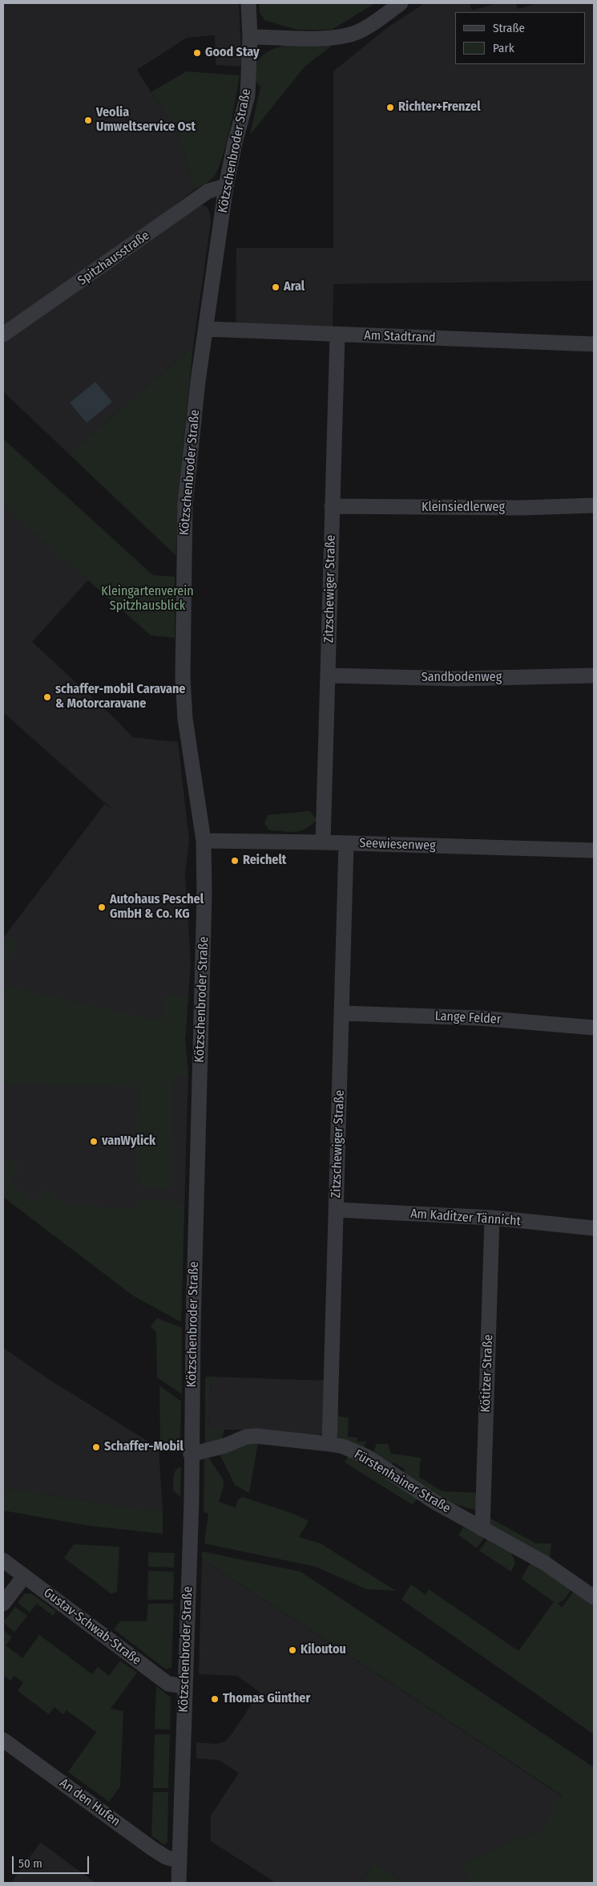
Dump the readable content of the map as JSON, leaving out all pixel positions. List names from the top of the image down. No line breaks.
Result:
{"streets":{"street":["Kötzschenbroder Straße","Spitzhausstraße","Am Stadtrand","Kleinsiedlerweg","Zitzschewiger Straße","Sandbodenweg","Seewiesenweg","Lange Felder","Am Kaditzer Tännicht","Kötitzer Straße","Fürstenhainer Straße","Gustav-Schwab-Straße","An den Hufen"]},"crossings":[["Kötzschenbroder Straße","Spitzhausstraße"],["Kötzschenbroder Straße","Am Stadtrand"],["Kötzschenbroder Straße","Seewiesenweg"],["Kötzschenbroder Straße","Fürstenhainer Straße"],["Kötzschenbroder Straße","Gustav-Schwab-Straße"],["Kötzschenbroder Straße","An den Hufen"],["Am Stadtrand","Zitzschewiger Straße"],["Kleinsiedlerweg","Zitzschewiger Straße"],["Zitzschewiger Straße","Sandbodenweg"],["Zitzschewiger Straße","Seewiesenweg"],["Zitzschewiger Straße","Lange Felder"],["Zitzschewiger Straße","Am Kaditzer Tännicht"],["Zitzschewiger Straße","Fürstenhainer Straße"],["Am Kaditzer Tännicht","Kötitzer Straße"],["Kötitzer Straße","Fürstenhainer Straße"]],"parks":["Kleingartenverein Spitzhausblick"],"places":["Good Stay","Richter+Frenzel","Veolia Umweltservice Ost","Aral","schaffer-mobil Caravane & Motorcaravane","Reichelt","Autohaus Peschel GmbH & Co. KG","vanWylick","Schaffer-Mobil","Kiloutou","Thomas Günther"],"legend":["Straße","Park"],"scale_bar":"50 m"}
